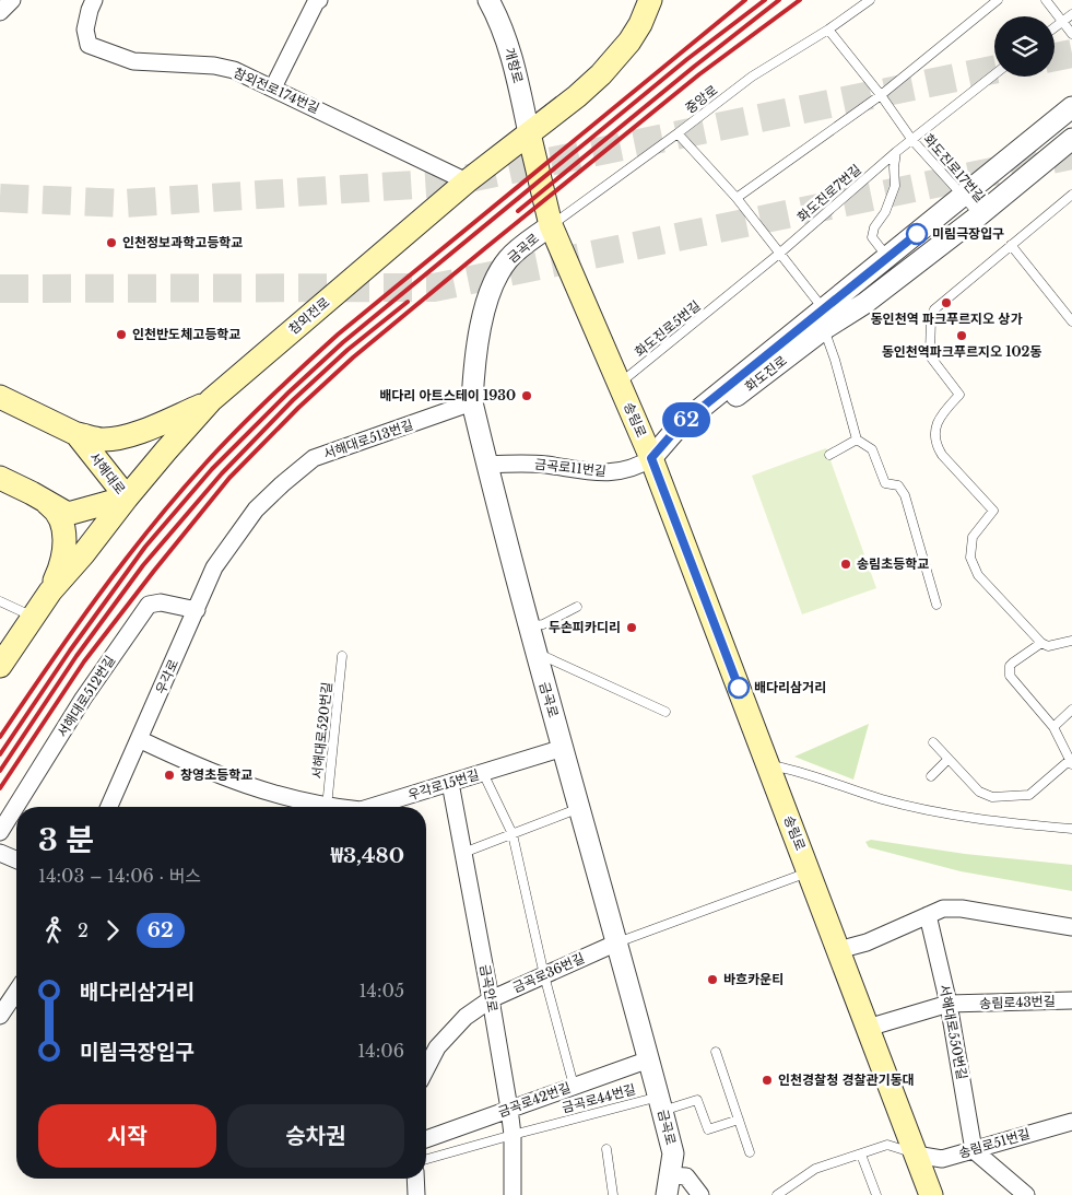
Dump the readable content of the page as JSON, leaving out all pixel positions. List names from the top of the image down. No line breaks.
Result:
{"streets":{"main road":["참외전로","송림로","서해대로"],"street":["개항로","참외전로174번길","금곡로","화도진로","서해대로513번길","금곡로11번길","우각로","서해대로512번길","우각로15번길","금곡로36번길","금곡안로","송림로43번길","서해대로550번길","금곡로42번길","송림로51번길"],"lane":["중앙로","화도진로17번길","화도진로7번길","화도진로5번길","서해대로520번길","금곡로44번길"]},"crossings":[["개항로","참외전로"],["개항로","송림로"],["참외전로174번길","참외전로"],["중앙로","화도진로17번길"],["중앙로","금곡로"],["중앙로","송림로"],["화도진로17번길","화도진로"],["화도진로7번길","화도진로5번길"],["금곡로","송림로"],["금곡로","서해대로513번길"],["금곡로","금곡로11번길"],["금곡로","우각로15번길"],["금곡로","금곡로36번길"],["금곡로","금곡로44번길"],["금곡로","금곡로42번길"],["참외전로","송림로"],["참외전로","서해대로"],["화도진로5번길","송림로"],["화도진로","송림로"],["화도진로","금곡로11번길"],["송림로","금곡로11번길"],["송림로","송림로43번길"],["송림로","송림로51번길"],["서해대로513번길","우각로"],["우각로","서해대로512번길"],["우각로","우각로15번길"],["서해대로520번길","우각로15번길"],["우각로15번길","금곡안로"],["금곡로36번길","금곡안로"],["금곡안로","금곡로44번길"],["금곡안로","금곡로42번길"],["송림로43번길","서해대로550번길"],["서해대로550번길","송림로51번길"]],"places":["미림극장입구","인천정보과학고등학교","동인천역 파크푸르지오 상가","인천반도체고등학교","동인천역파크푸르지오 102동","배다리 아트스테이 1930","송림초등학교","두손피카디리","배다리삼거리","창영초등학교","바흐카운티","인천경찰청 경찰관기동대"],"lines":["bus line 62"],"page":{"on_map":"62","heading":["3 분","14:03 – 14:06 · 버스","₩3,480"],"legs":["2","62"],"list":[{"name":"배다리삼거리","value":"14:05"},{"name":"미림극장입구","value":"14:06"}],"buttons":["시작","승차권"]}}
